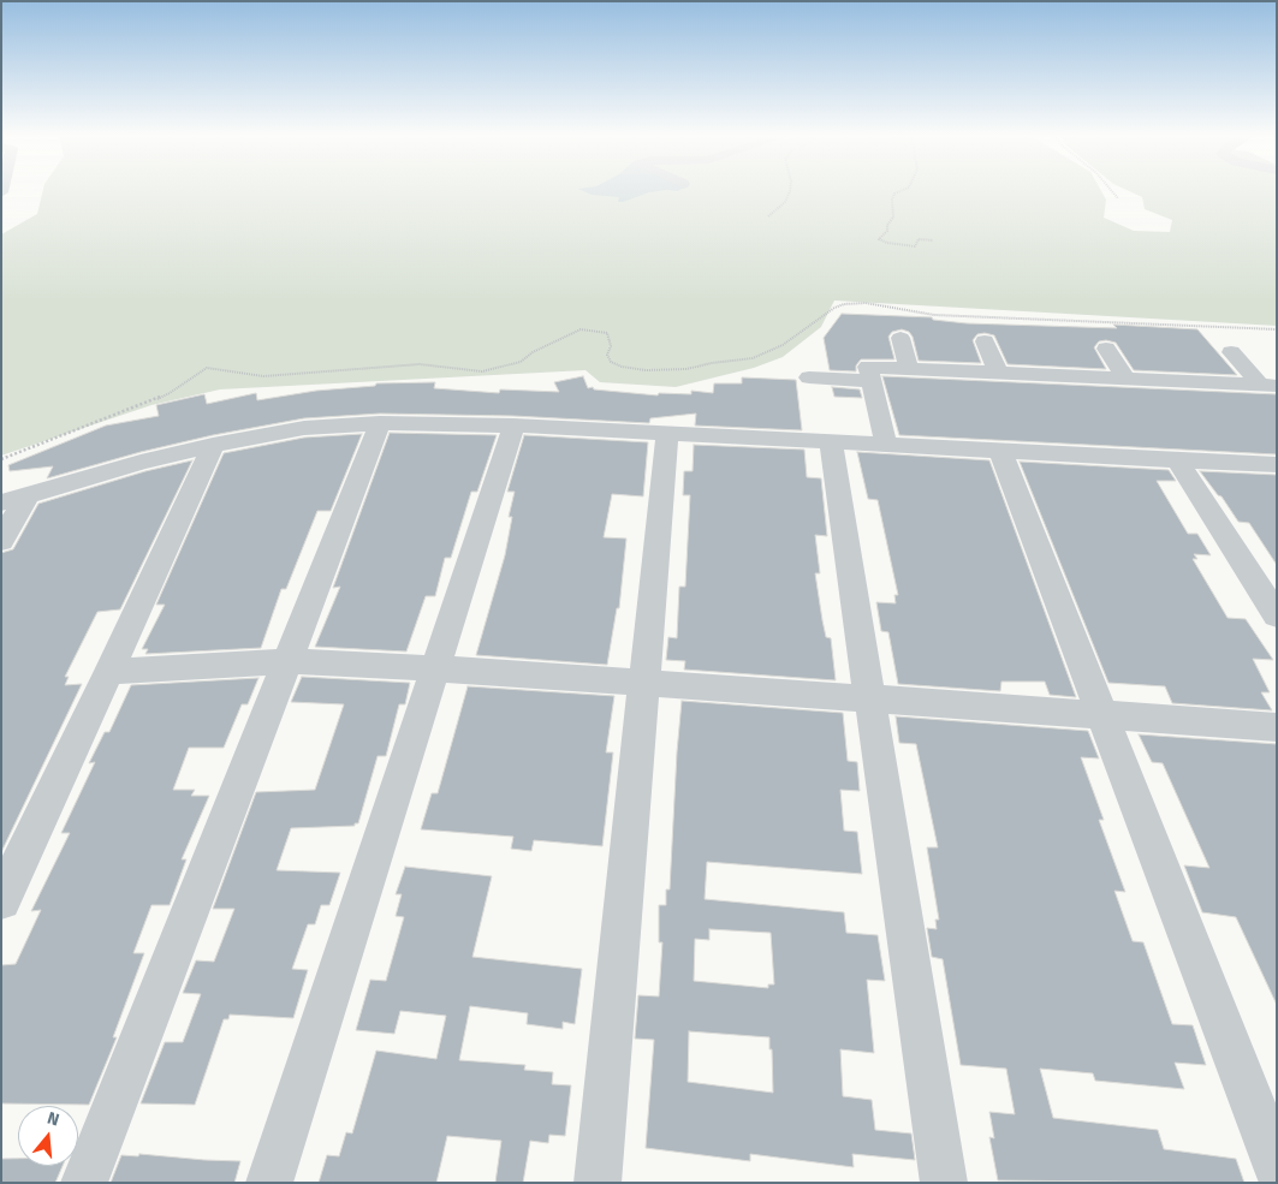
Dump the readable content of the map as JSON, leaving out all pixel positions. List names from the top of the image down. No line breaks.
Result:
{"north":"top"}
